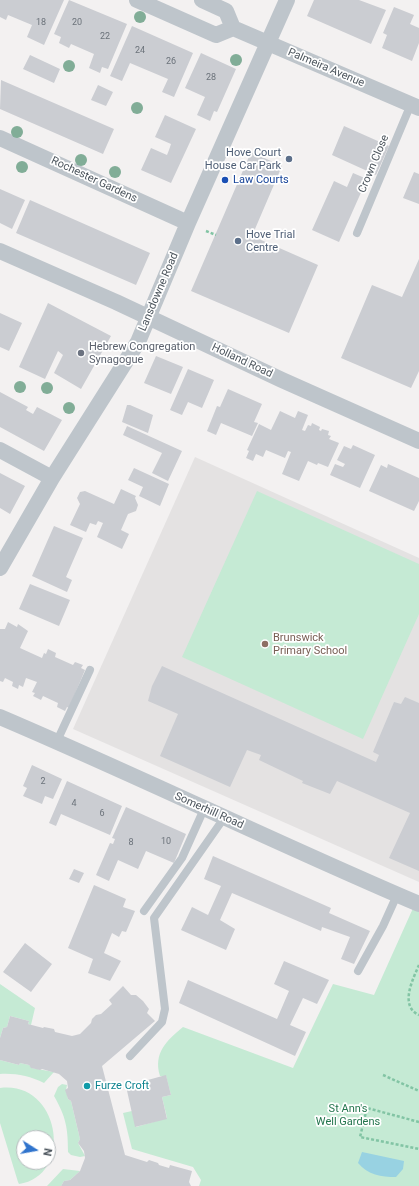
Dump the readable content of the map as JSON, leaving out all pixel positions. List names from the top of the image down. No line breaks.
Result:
{"streets":{"street":["Palmeira Avenue","Rochester Gardens","Lansdowne Road","Holland Road","Somerhill Road"],"lane":["Crown Close"]},"crossings":[["Palmeira Avenue","Crown Close"],["Palmeira Avenue","Lansdowne Road"],["Rochester Gardens","Lansdowne Road"],["Lansdowne Road","Holland Road"]],"parks":["St Ann's Well Gardens"],"places":["Hove Court House Car Park","Law Courts","Hove Trial Centre","Hebrew Congregation Synagogue","Brunswick Primary School","Furze Croft"],"house_numbers":["18","20","22","24","26","28","2","4","6","10","8"],"north":"right"}
